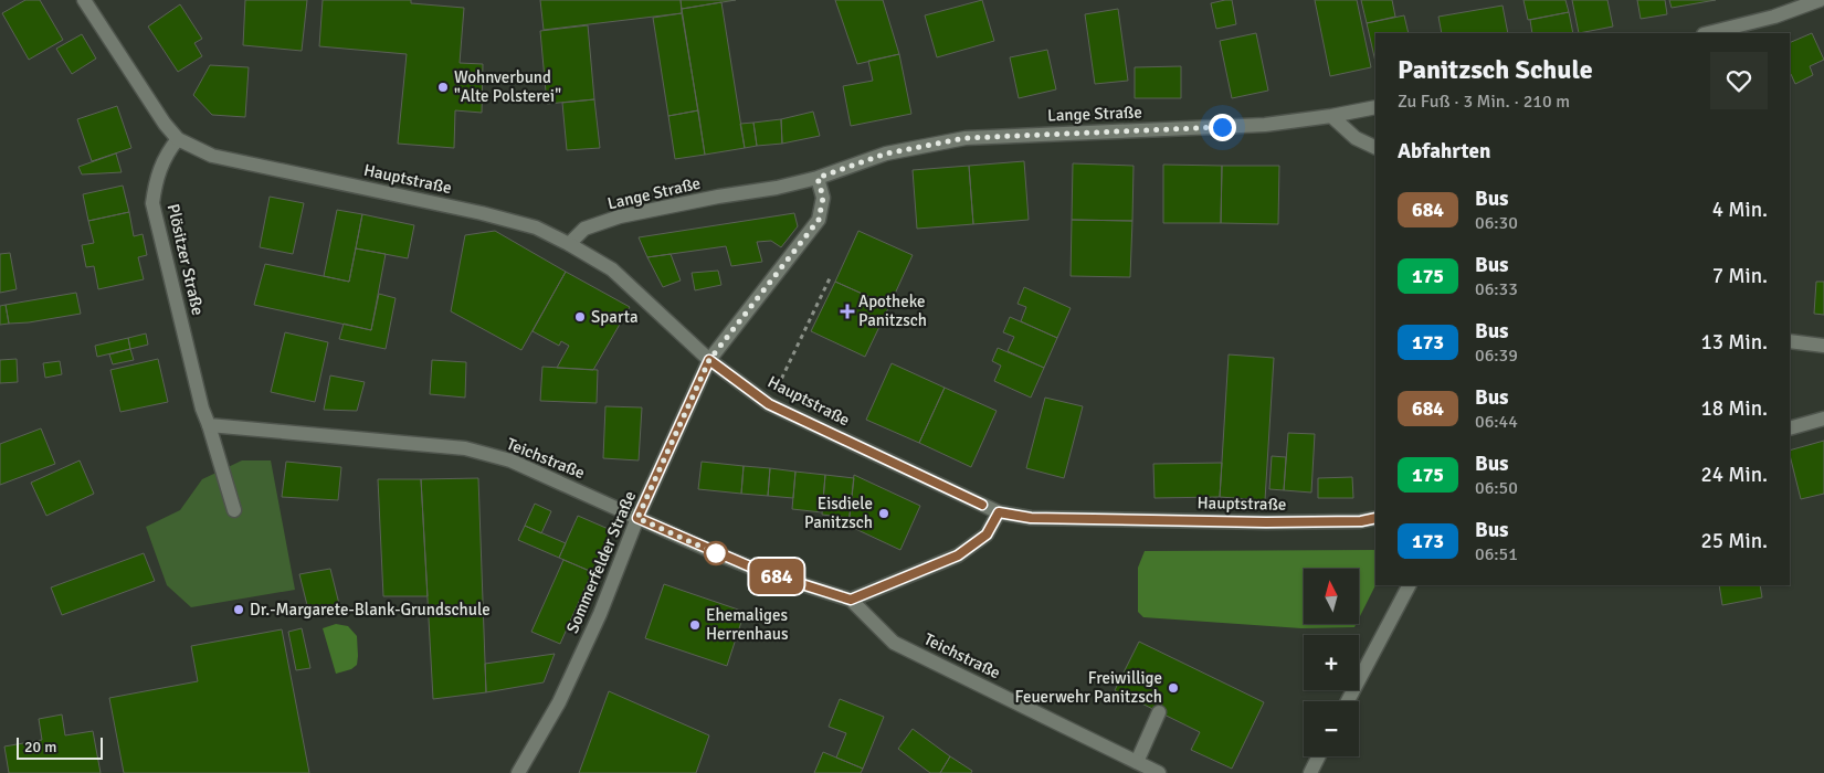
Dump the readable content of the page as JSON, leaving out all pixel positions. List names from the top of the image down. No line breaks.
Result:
{"streets":{"street":["Lange Straße","Hauptstraße","Plösitzer Straße","Teichstraße","Sommerfelder Straße"]},"crossings":[["Lange Straße","Hauptstraße"],["Hauptstraße","Plösitzer Straße"],["Hauptstraße","Sommerfelder Straße"],["Plösitzer Straße","Teichstraße"],["Teichstraße","Sommerfelder Straße"]],"places":{"other":["Wohnverbund \"Alte Polsterei\"","Sparta","Eisdiele Panitzsch","Dr.-Margarete-Blank-Grundschule","Ehemaliges Herrenhaus","Freiwillige Feuerwehr Panitzsch"],"health":["Apotheke Panitzsch"]},"lines":["bus line 684"],"scale_bar":"20 m","north":"top","page":{"on_map":"684","heading":[["Panitzsch Schule","Zu Fuß · 3 Min. · 210 m"],"Abfahrten"],"list":[{"mark":"684","name":"Bus","note":"06:30","value":"4 Min."},{"mark":"175","name":"Bus","note":"06:33","value":"7 Min."},{"mark":"173","name":"Bus","note":"06:39","value":"13 Min."},{"mark":"684","name":"Bus","note":"06:44","value":"18 Min."},{"mark":"175","name":"Bus","note":"06:50","value":"24 Min."},{"mark":"173","name":"Bus","note":"06:51","value":"25 Min."}],"map_buttons":["+","−"],"scale":"20 m"}}
